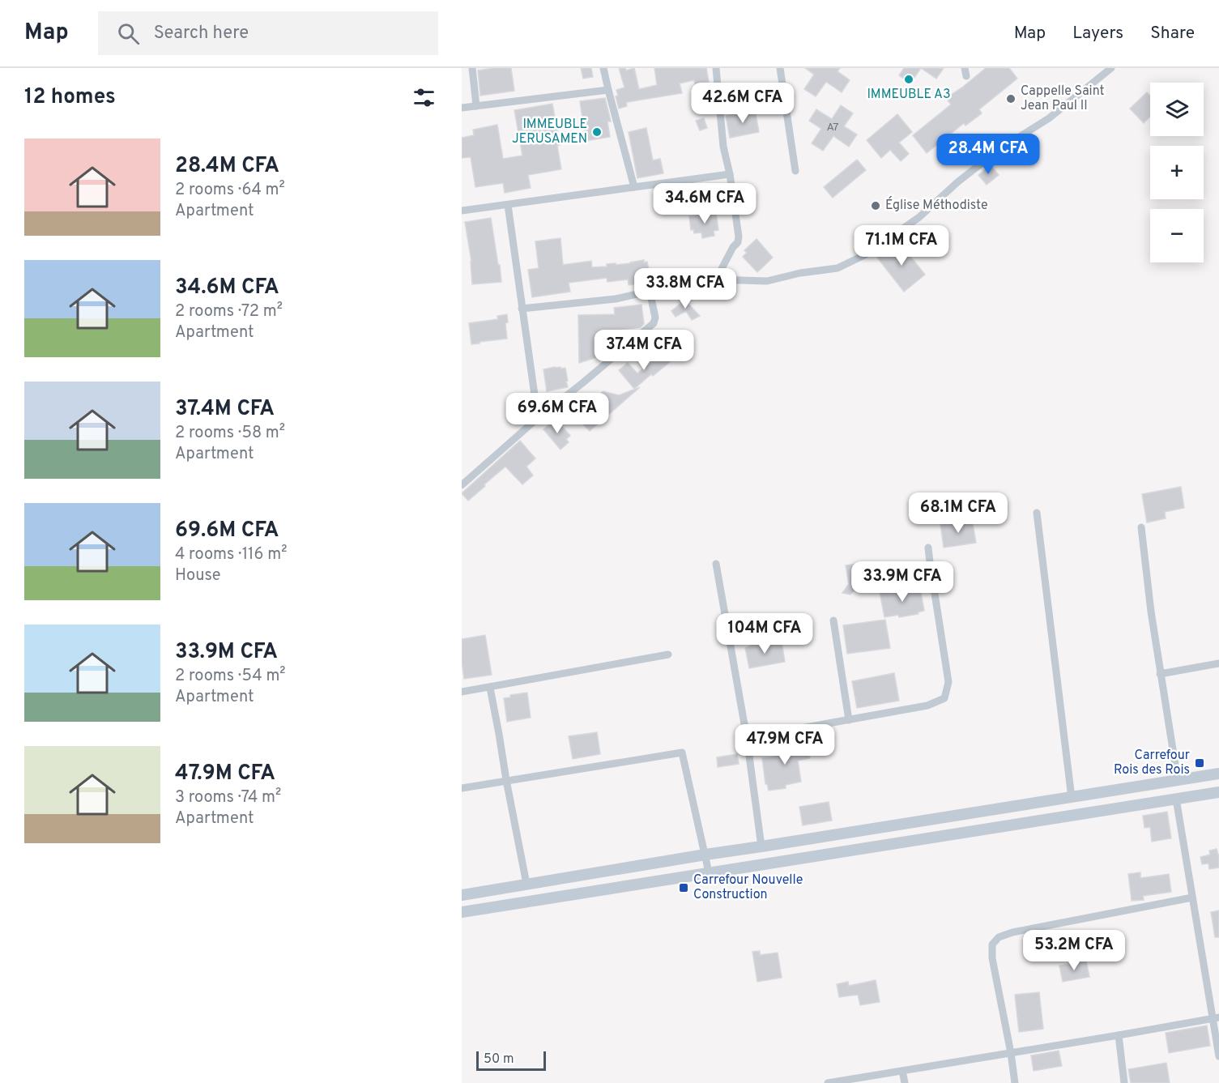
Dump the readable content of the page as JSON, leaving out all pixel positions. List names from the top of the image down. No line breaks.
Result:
{"places":{"other":["IMMEUBLE A3","Cappelle Saint Jean Paul II","IMMEUBLE JERUSAMEN","Église Méthodiste"],"transit":["Carrefour Rois des Rois","Carrefour Nouvelle Construction"]},"house_numbers":["A7"],"scale_bar":"50 m","page":{"header":"Map","search":"Search here","nav":["Map","Layers","Share"],"heading":"12 homes","map_buttons":["+","−"],"price":["42.6M CFA","28.4M CFA","34.6M CFA","71.1M CFA","33.8M CFA","37.4M CFA","69.6M CFA","68.1M CFA","33.9M CFA","104M CFA","47.9M CFA","53.2M CFA"],"list":[{"name":"28.4M CFA","note":"2 rooms · 64 m² · Apartment"},{"name":"34.6M CFA","note":"2 rooms · 72 m² · Apartment"},{"name":"37.4M CFA","note":"2 rooms · 58 m² · Apartment"},{"name":"69.6M CFA","note":"4 rooms · 116 m² · House"},{"name":"33.9M CFA","note":"2 rooms · 54 m² · Apartment"},{"name":"47.9M CFA","note":"3 rooms · 74 m² · Apartment"}],"scale":"50 m"}}
